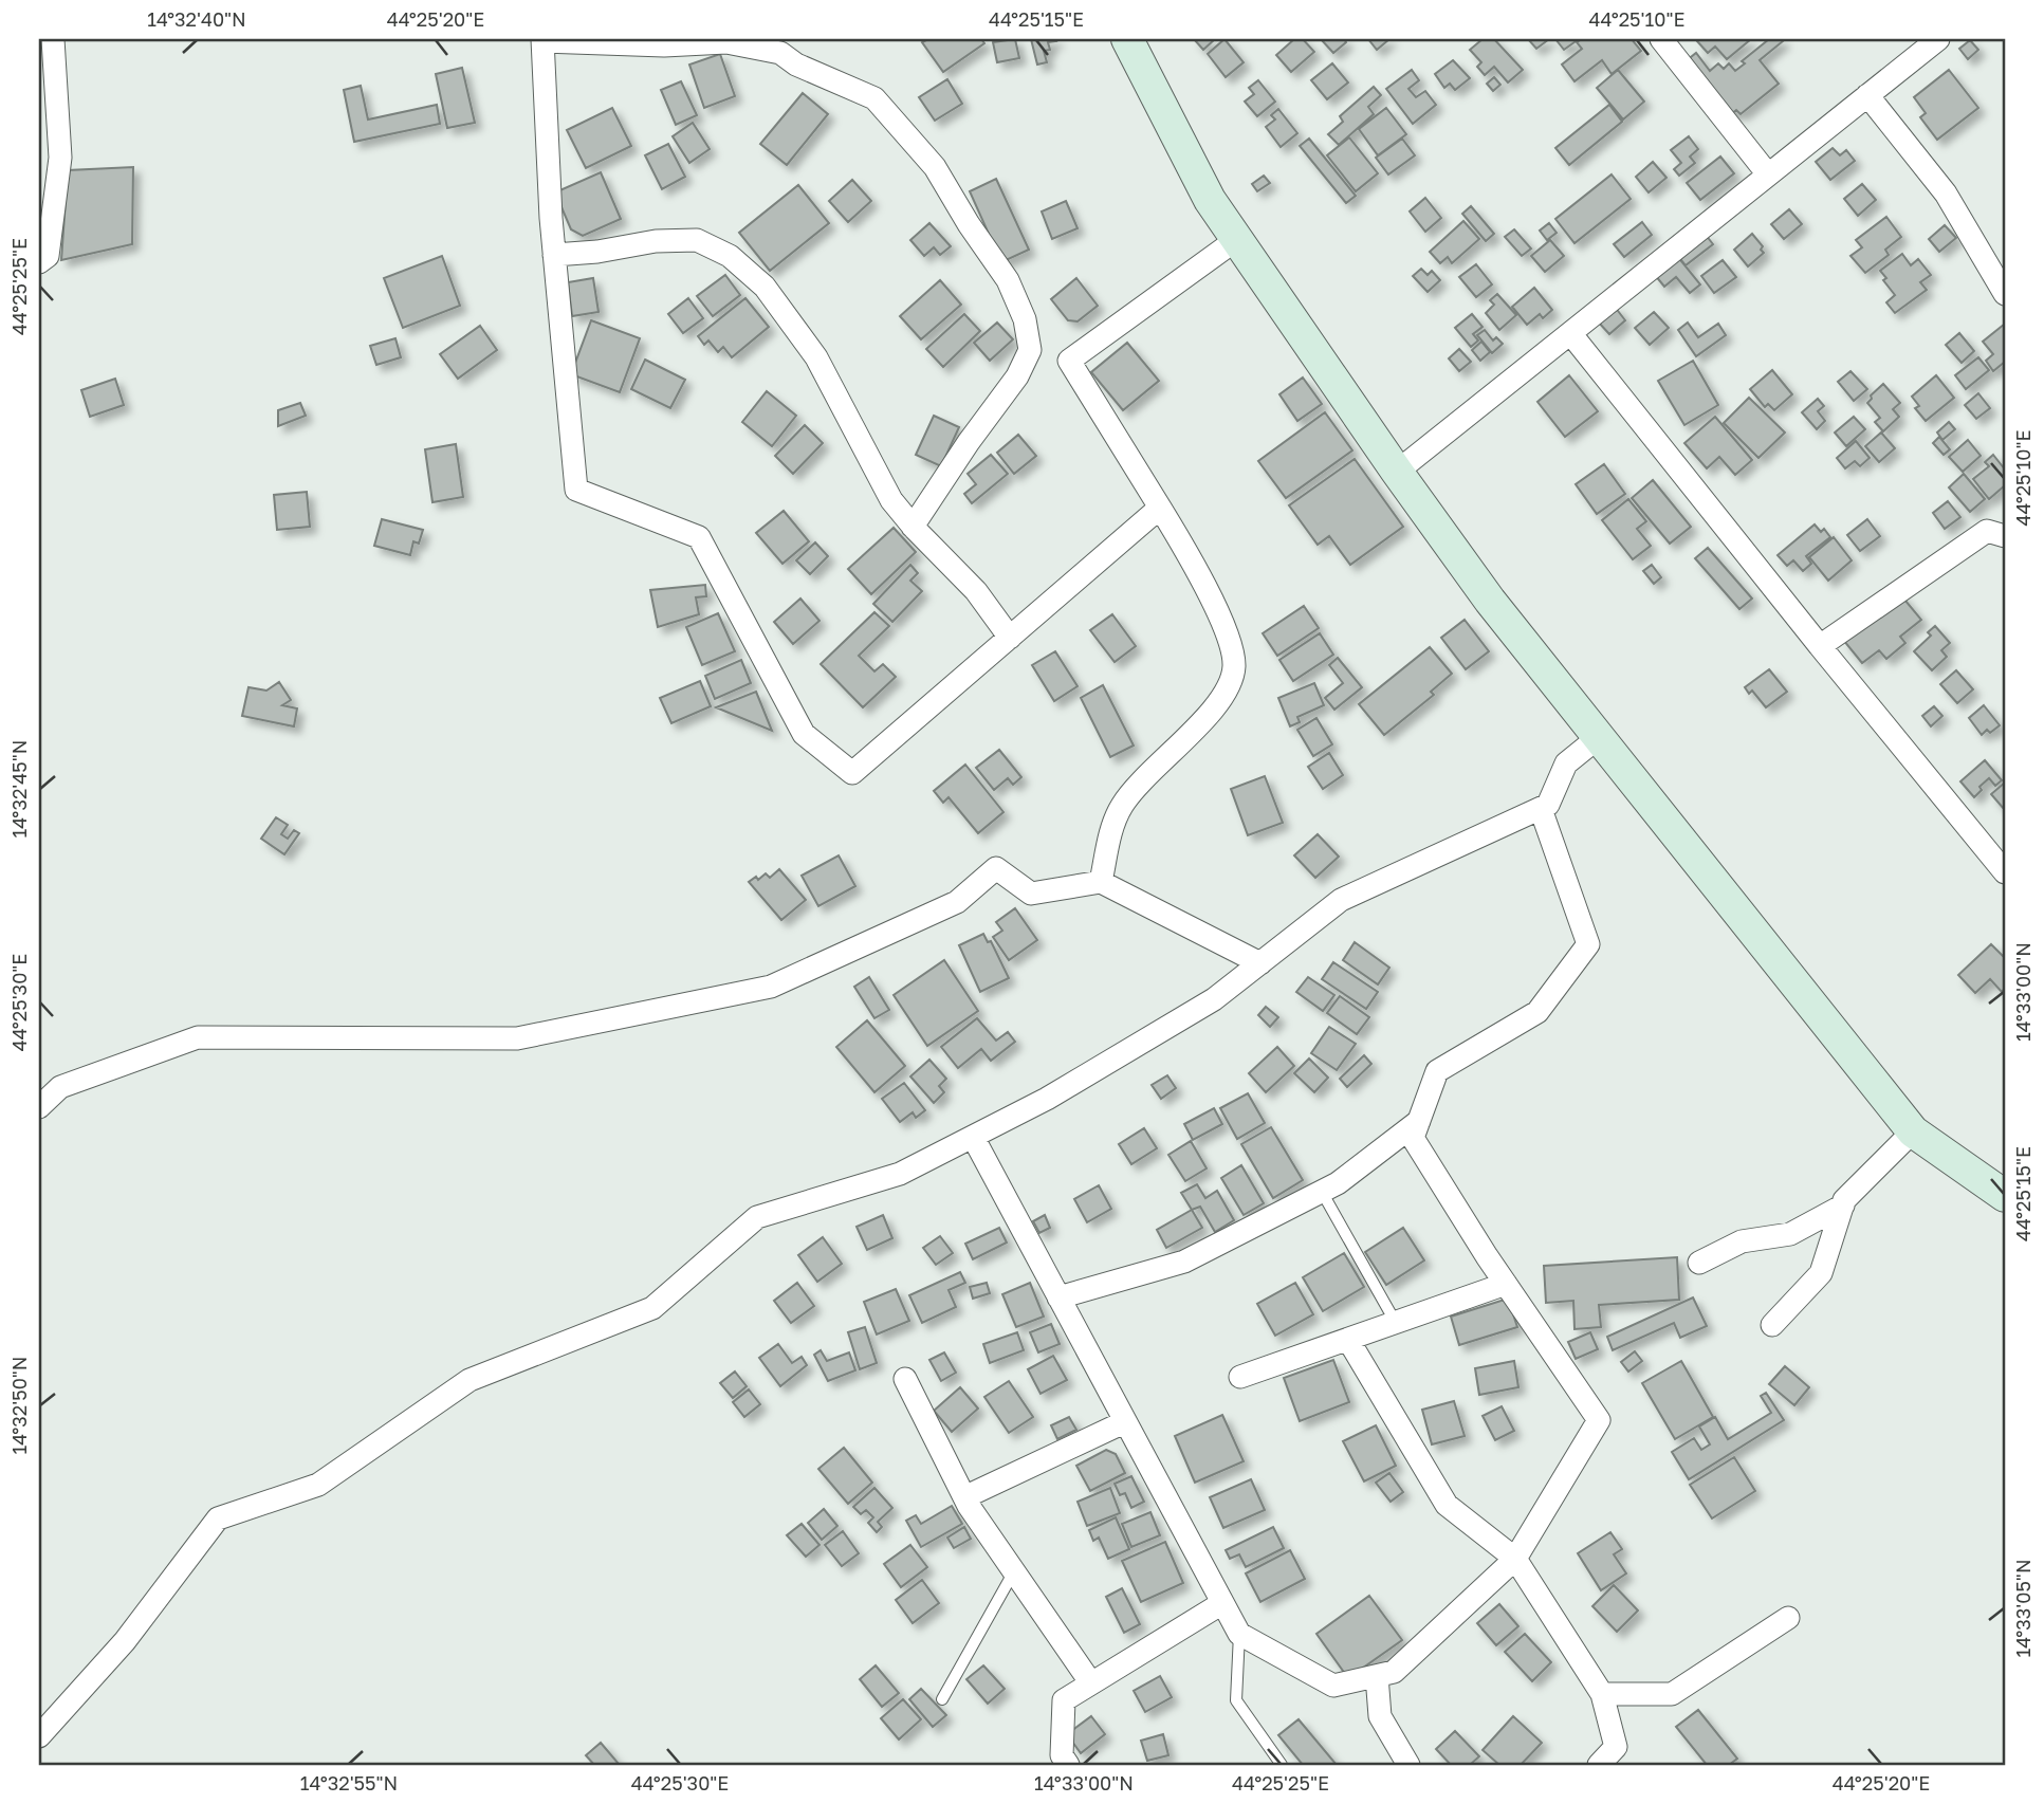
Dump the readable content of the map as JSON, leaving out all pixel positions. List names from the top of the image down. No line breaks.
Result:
{"coordinates":["14°32'40\"N","44°25'20\"E","44°25'15\"E","44°25'10\"E","44°25'25\"E","14°32'45\"N","14°33'00\"N","44°25'30\"E","14°32'50\"N","14°33'05\"N","14°32'55\"N"]}
